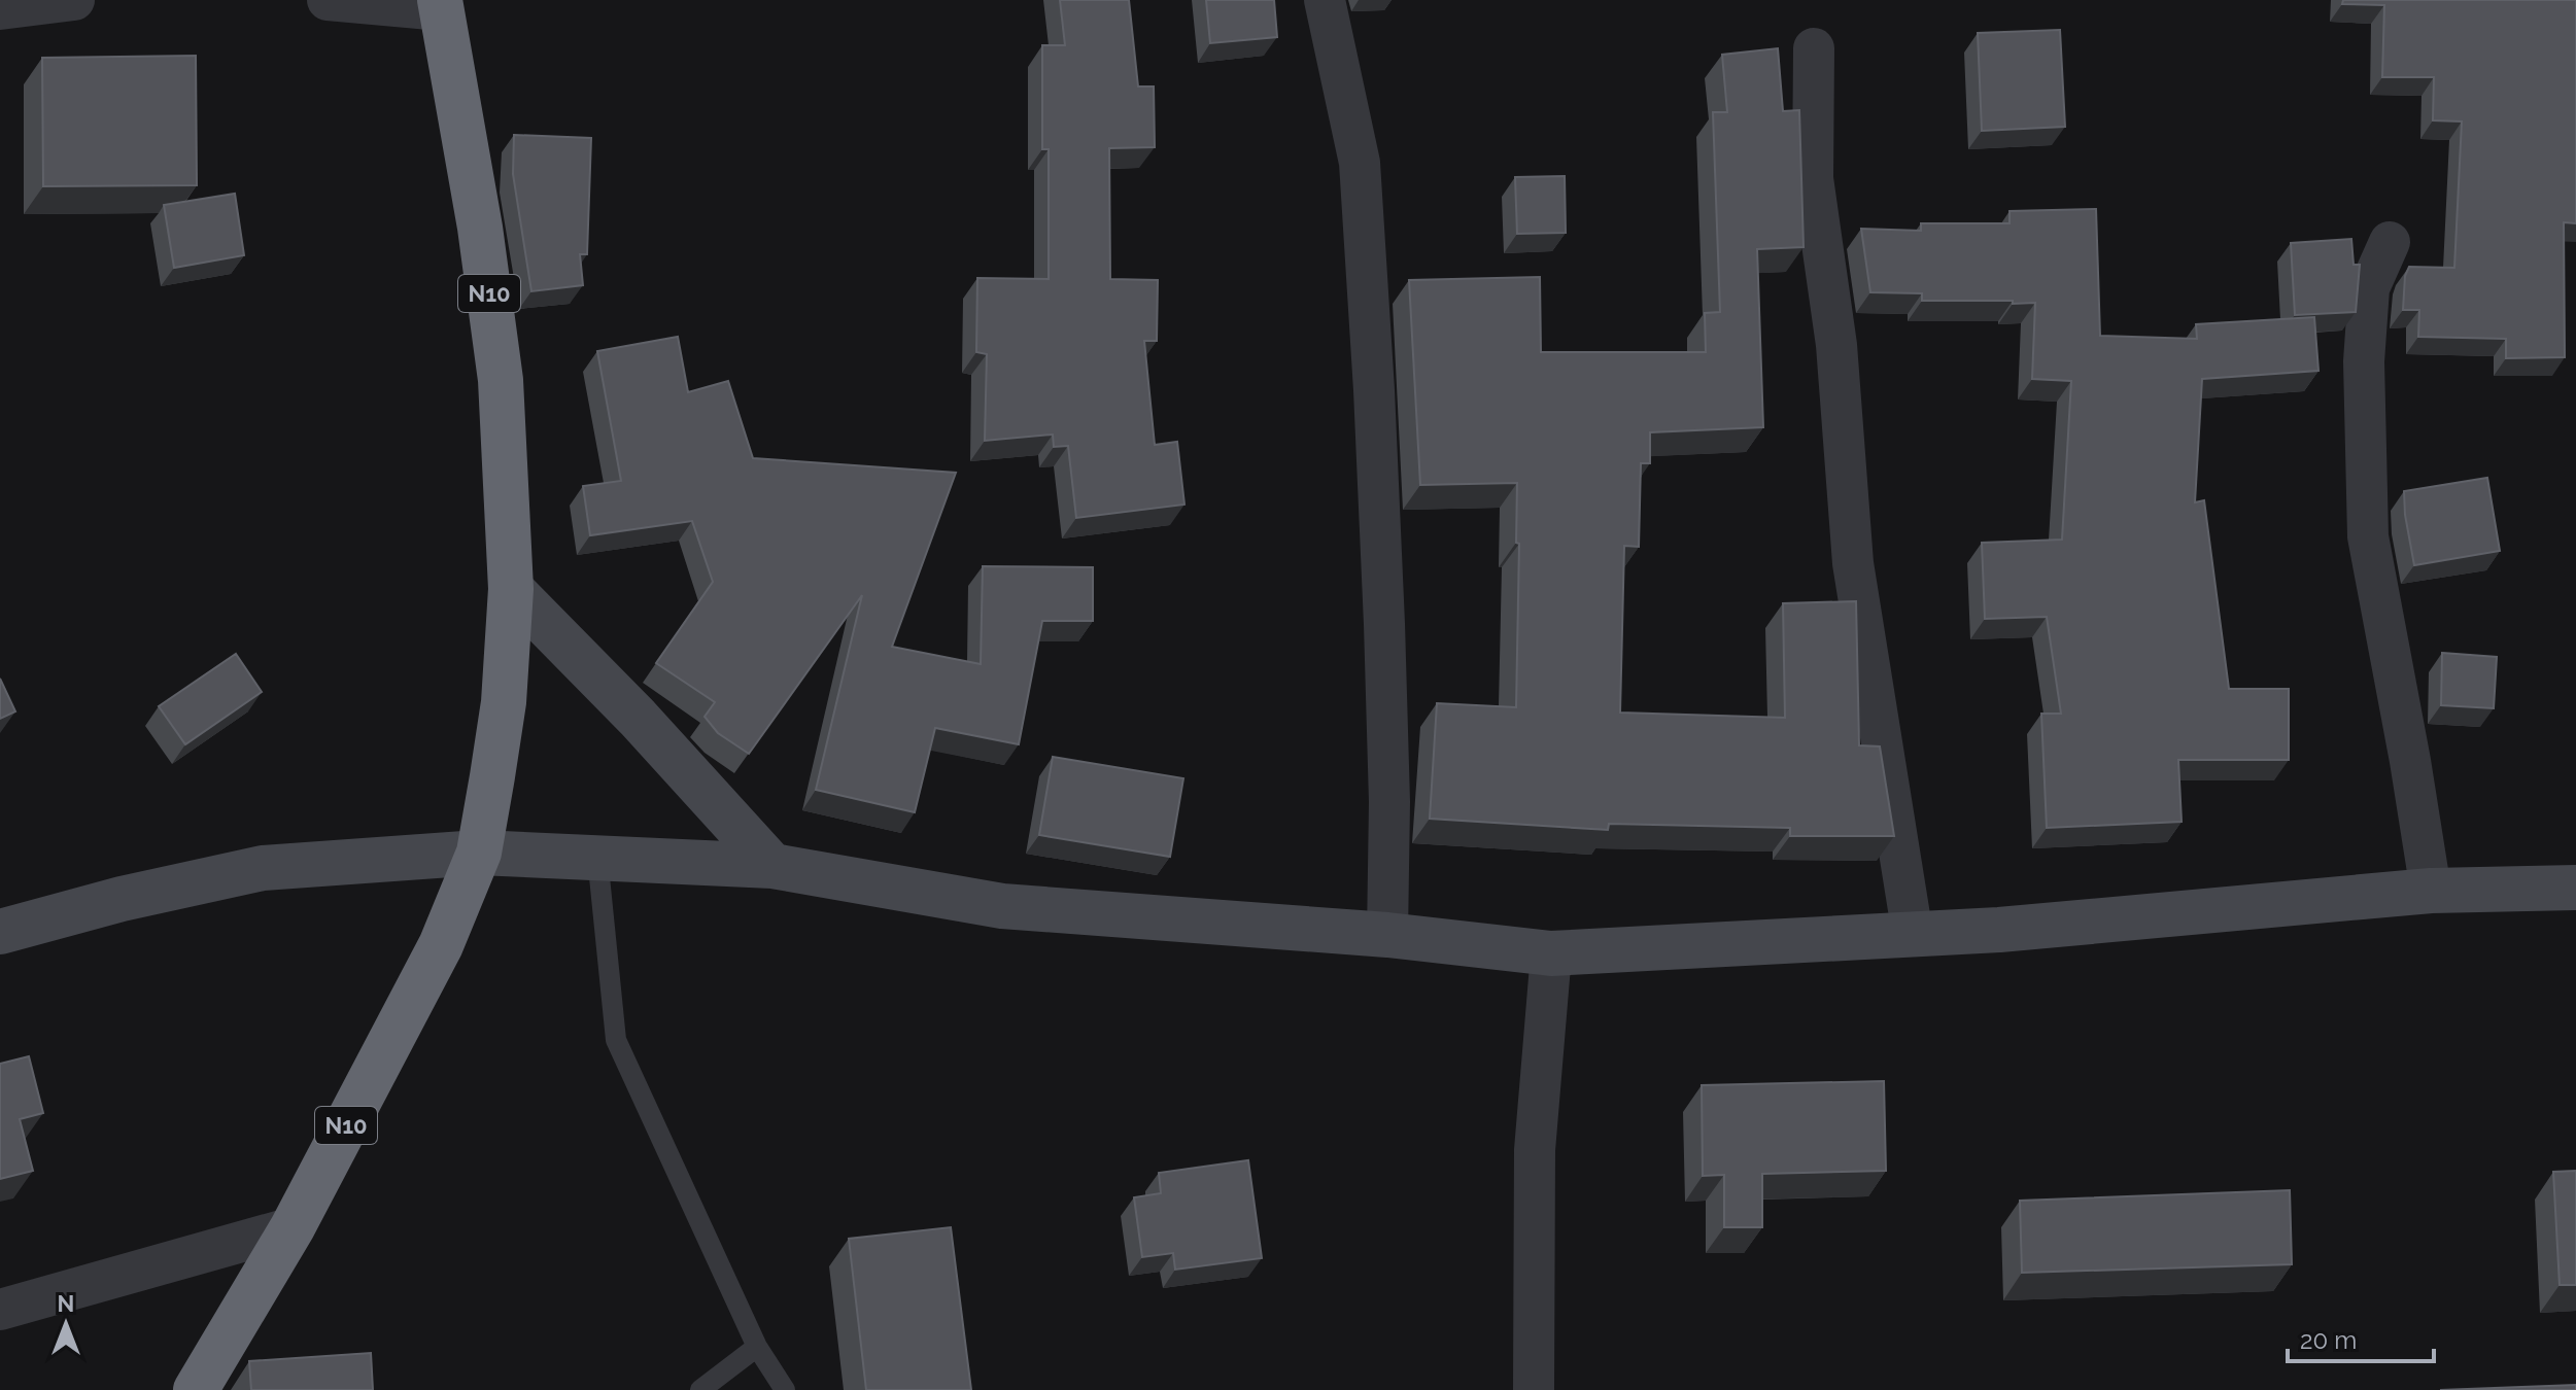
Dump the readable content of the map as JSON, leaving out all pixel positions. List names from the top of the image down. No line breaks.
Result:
{"streets":{"highway":["N10"]},"scale_bar":"20 m","north":"top"}
